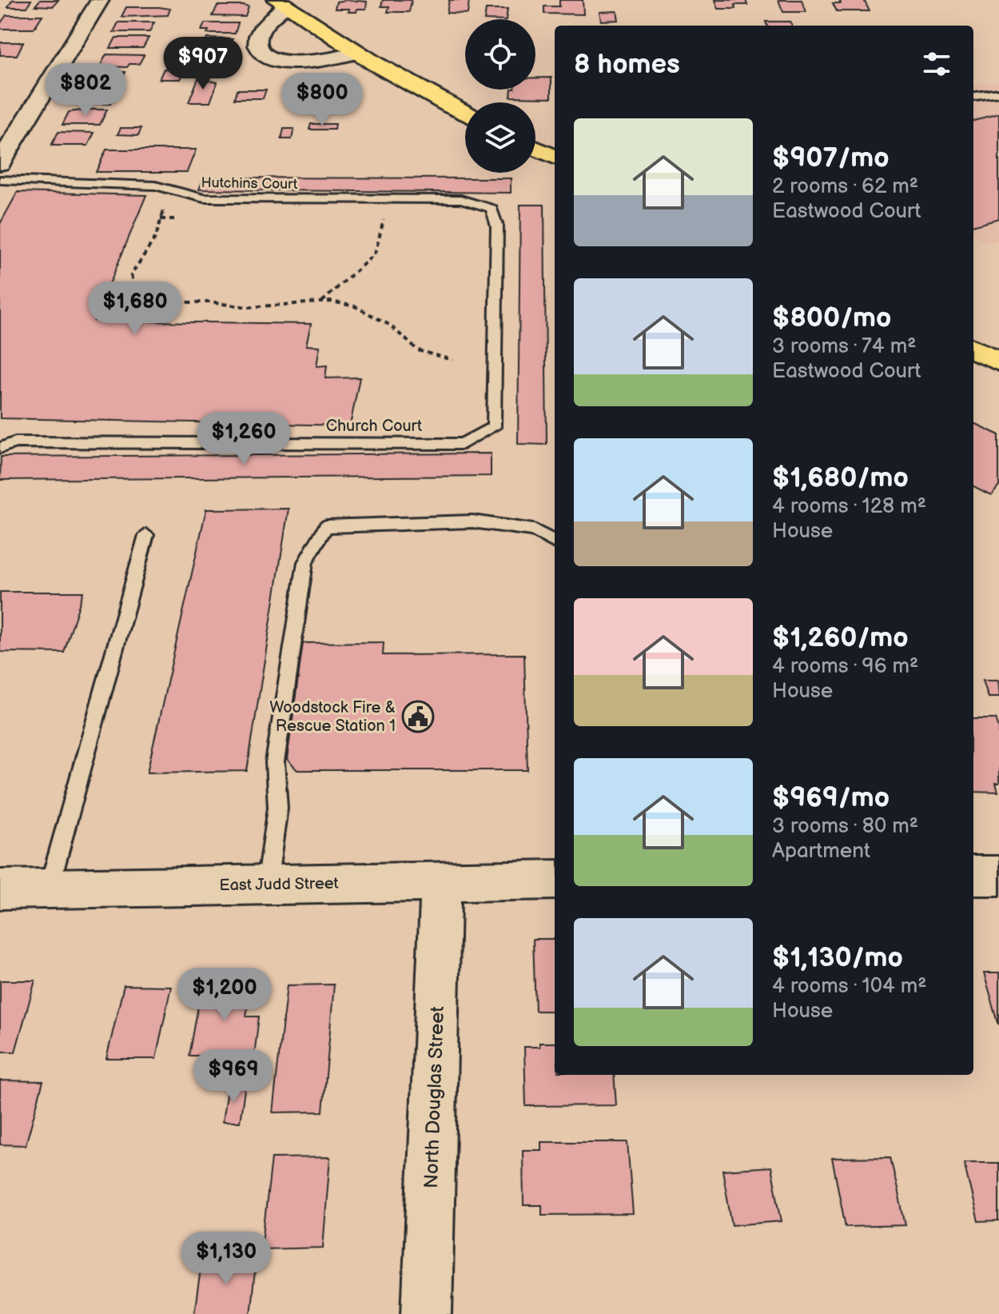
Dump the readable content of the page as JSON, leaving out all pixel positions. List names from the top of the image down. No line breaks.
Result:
{"streets":{"street":["East Judd Street","North Douglas Street"],"lane":["Hutchins Court","Church Court"]},"crossings":[["Hutchins Court","Church Court"],["East Judd Street","North Douglas Street"]],"places":{"public building":["Woodstock Fire & Rescue Station 1"]},"page":{"heading":"8 homes","price":["$907","$802","$800","$1,680","$1,260","$1,200","$969","$1,130"],"list":[{"name":"$907/mo","note":"2 rooms · 62 m² · Eastwood Court"},{"name":"$800/mo","note":"3 rooms · 74 m² · Eastwood Court"},{"name":"$1,680/mo","note":"4 rooms · 128 m² · House"},{"name":"$1,260/mo","note":"4 rooms · 96 m² · House"},{"name":"$969/mo","note":"3 rooms · 80 m² · Apartment"},{"name":"$1,130/mo","note":"4 rooms · 104 m² · House"}]}}
